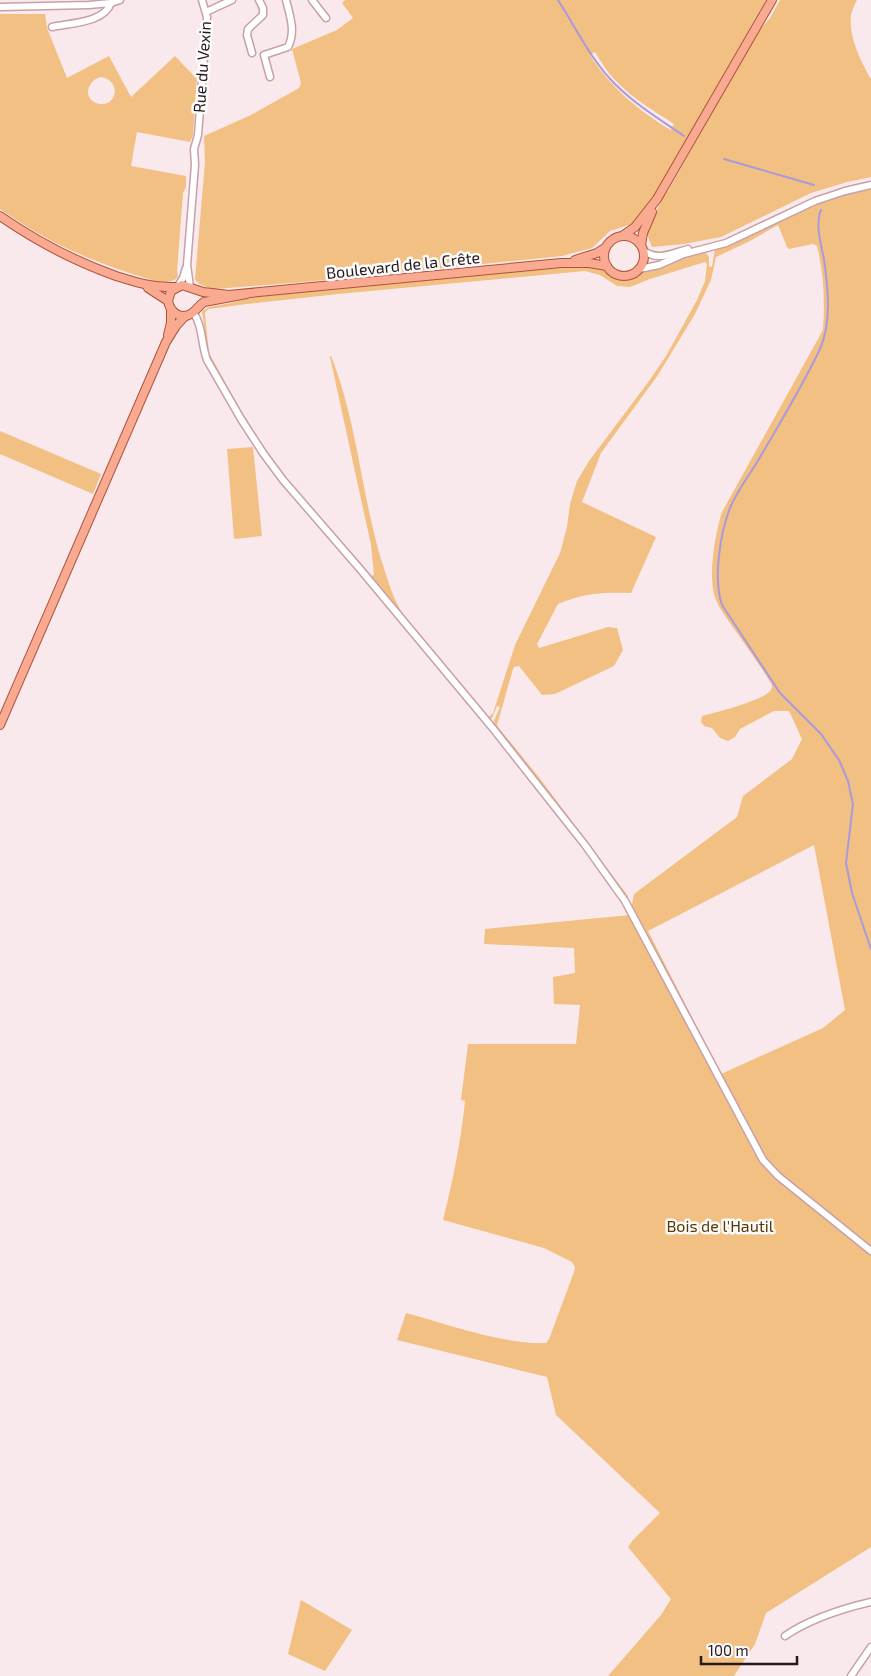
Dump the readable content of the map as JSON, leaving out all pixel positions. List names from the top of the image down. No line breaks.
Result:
{"streets":{"main road":["Boulevard de la Crête"],"street":["Rue du Vexin"]},"parks":["Bois de l'Hautil"],"scale_bar":"100 m"}
